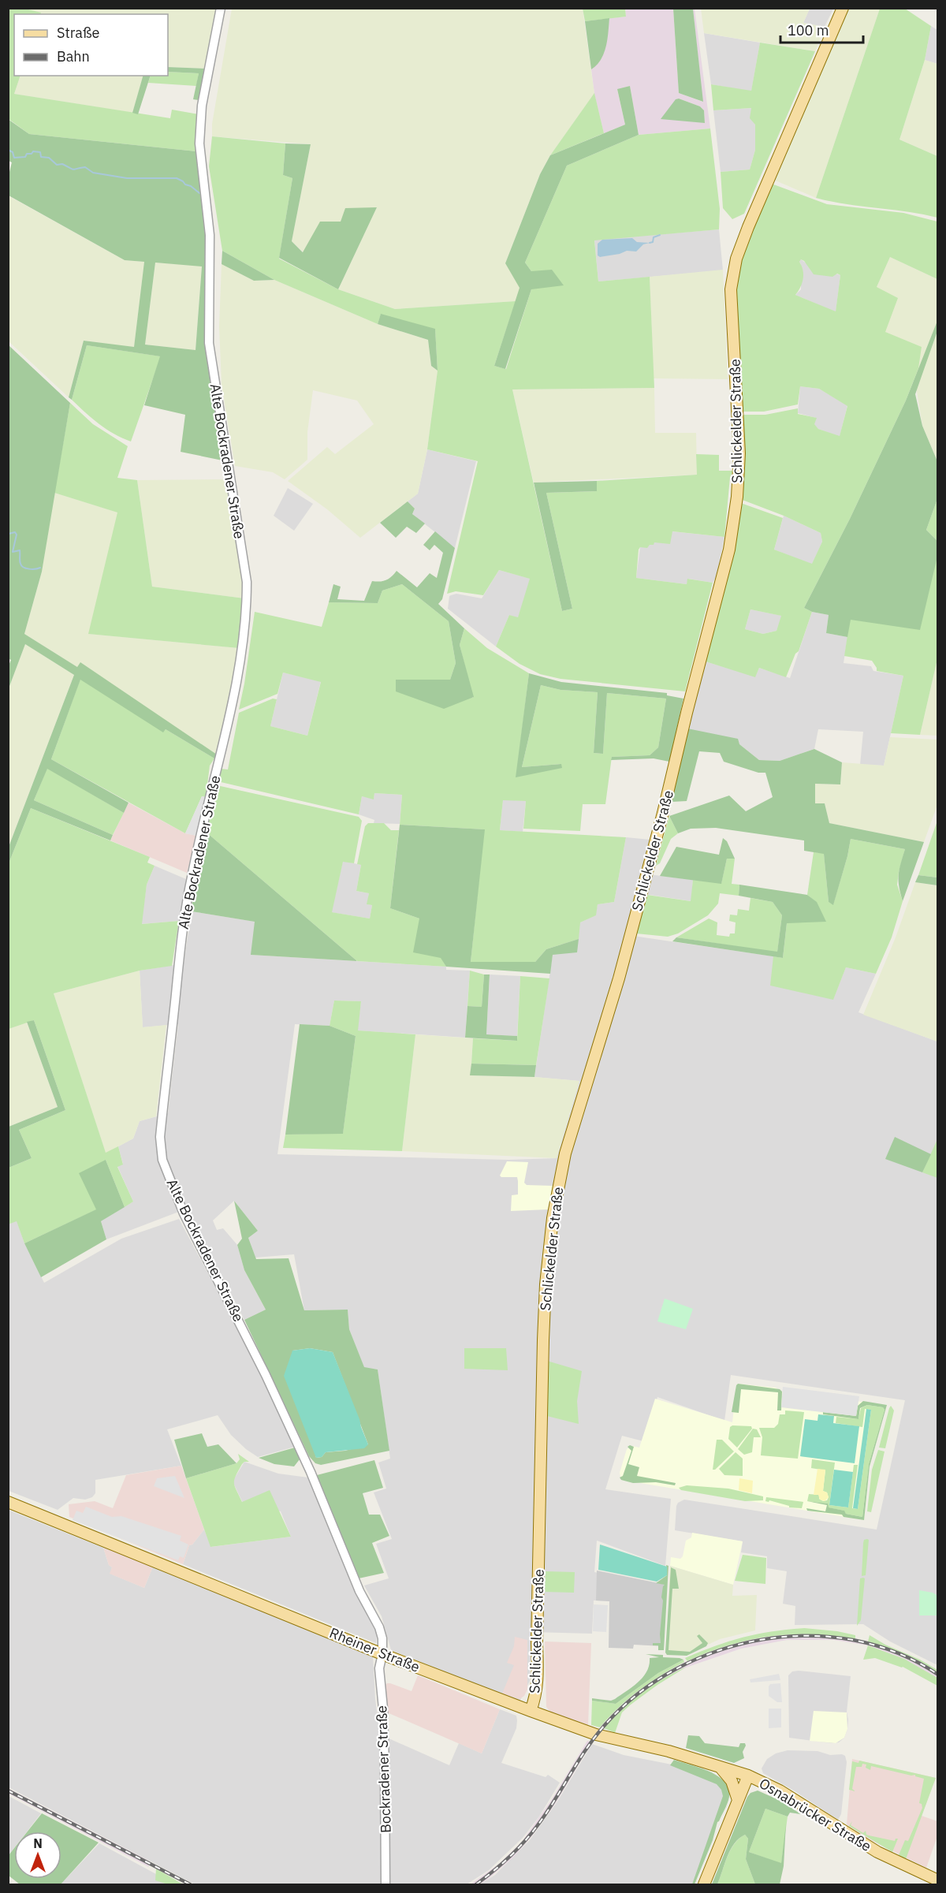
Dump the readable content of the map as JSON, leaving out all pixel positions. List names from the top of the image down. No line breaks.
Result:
{"streets":{"main road":["Schlickelder Straße","Rheiner Straße","Osnabrücker Straße"],"street":["Alte Bockradener Straße","Bockradener Straße"]},"crossings":[["Schlickelder Straße","Rheiner Straße"],["Alte Bockradener Straße","Rheiner Straße"],["Alte Bockradener Straße","Bockradener Straße"],["Rheiner Straße","Bockradener Straße"],["Rheiner Straße","Osnabrücker Straße"]],"legend":["Straße","Bahn"],"scale_bar":"100 m","north":"top"}
